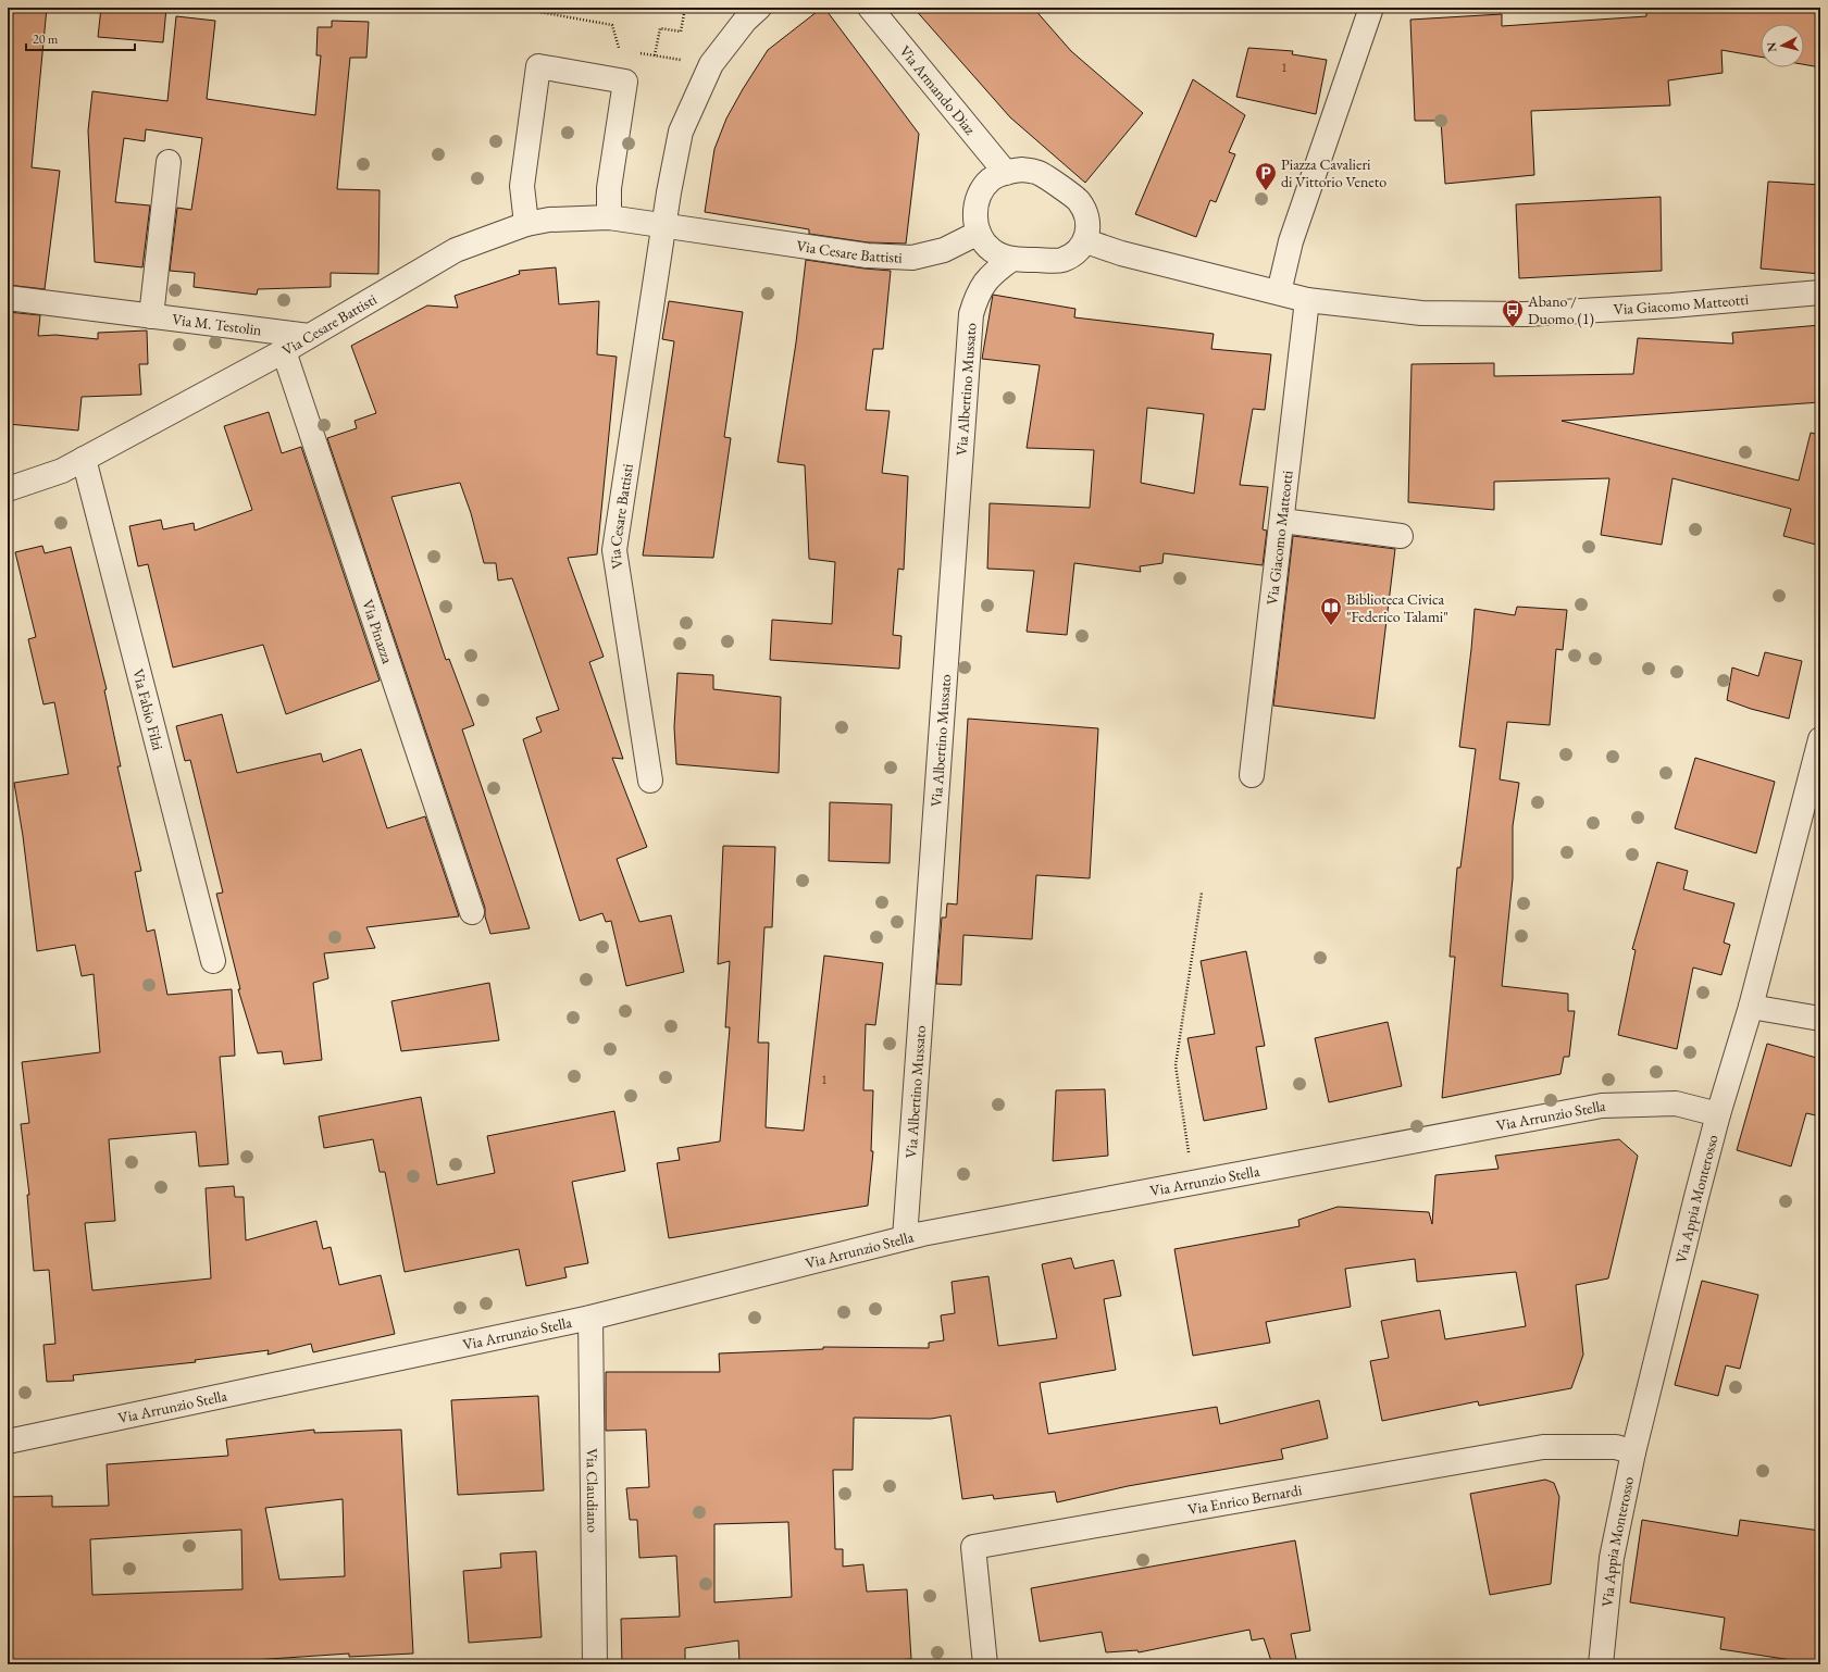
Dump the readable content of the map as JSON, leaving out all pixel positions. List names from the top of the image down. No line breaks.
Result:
{"streets":{"street":["Via Armando Diaz","Via Cesare Battisti","Via Giacomo Matteotti","Via M. Testolin","Via Albertino Mussato","Via Pinazza","Via Fabio Filzi","Via Arrunzio Stella","Via Appia Monterosso","Via Claudiano","Via Enrico Bernardi"]},"crossings":[["Via Armando Diaz","Via Cesare Battisti"],["Via Armando Diaz","Via Giacomo Matteotti"],["Via Armando Diaz","Via Albertino Mussato"],["Via Cesare Battisti","Via Giacomo Matteotti"],["Via Cesare Battisti","Via M. Testolin"],["Via Cesare Battisti","Via Albertino Mussato"],["Via Cesare Battisti","Via Pinazza"],["Via Cesare Battisti","Via Fabio Filzi"],["Via Giacomo Matteotti","Via Albertino Mussato"],["Via Albertino Mussato","Via Arrunzio Stella"],["Via Arrunzio Stella","Via Appia Monterosso"],["Via Arrunzio Stella","Via Claudiano"],["Via Appia Monterosso","Via Enrico Bernardi"]],"places":{"parking":["Piazza Cavalieri di Vittorio Veneto"],"bus stop":["Abano / Duomo (1)"],"library":["Biblioteca Civica \"Federico Talami\""]},"house_numbers":["1","1"],"scale_bar":"20 m","north":"left"}
